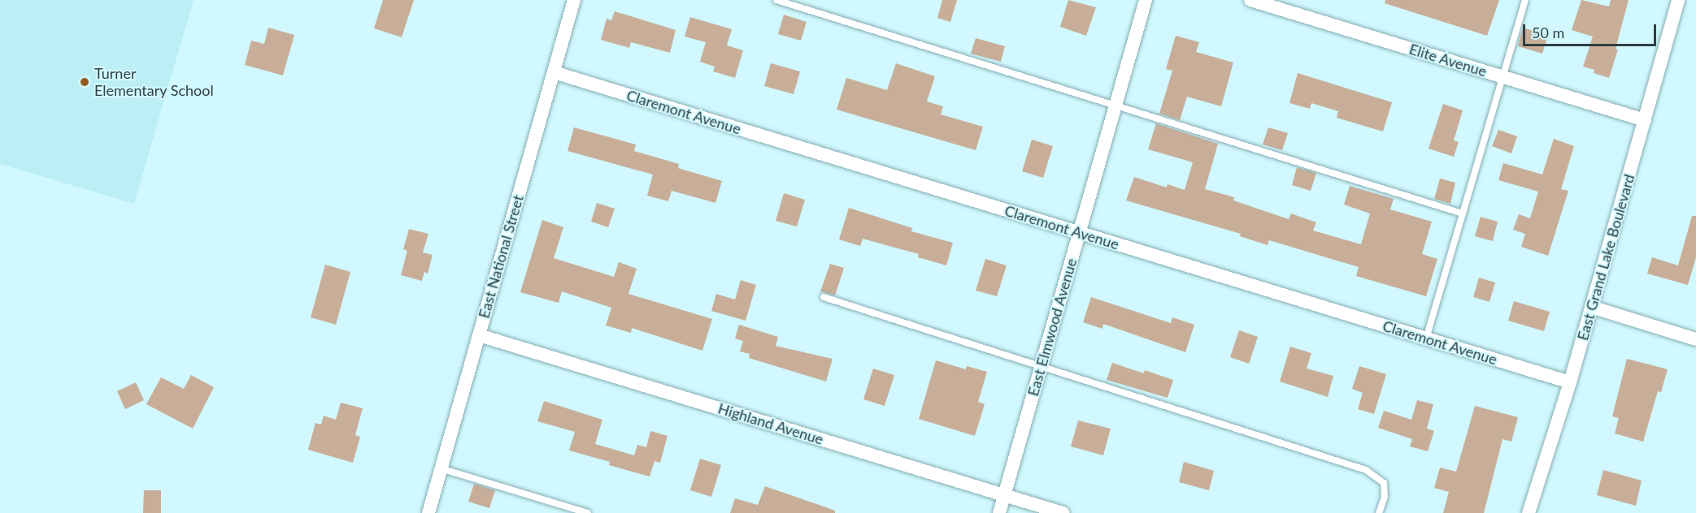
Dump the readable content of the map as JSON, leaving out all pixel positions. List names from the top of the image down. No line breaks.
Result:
{"streets":{"street":["Elite Avenue","Claremont Avenue","East National Street","East Grand Lake Boulevard","East Elmwood Avenue","Highland Avenue"]},"crossings":[["Elite Avenue","East Grand Lake Boulevard"],["Claremont Avenue","East National Street"],["Claremont Avenue","East Grand Lake Boulevard"],["Claremont Avenue","East Elmwood Avenue"],["East National Street","Highland Avenue"],["East Elmwood Avenue","Highland Avenue"]],"places":["Turner Elementary School"],"scale_bar":"50 m"}
